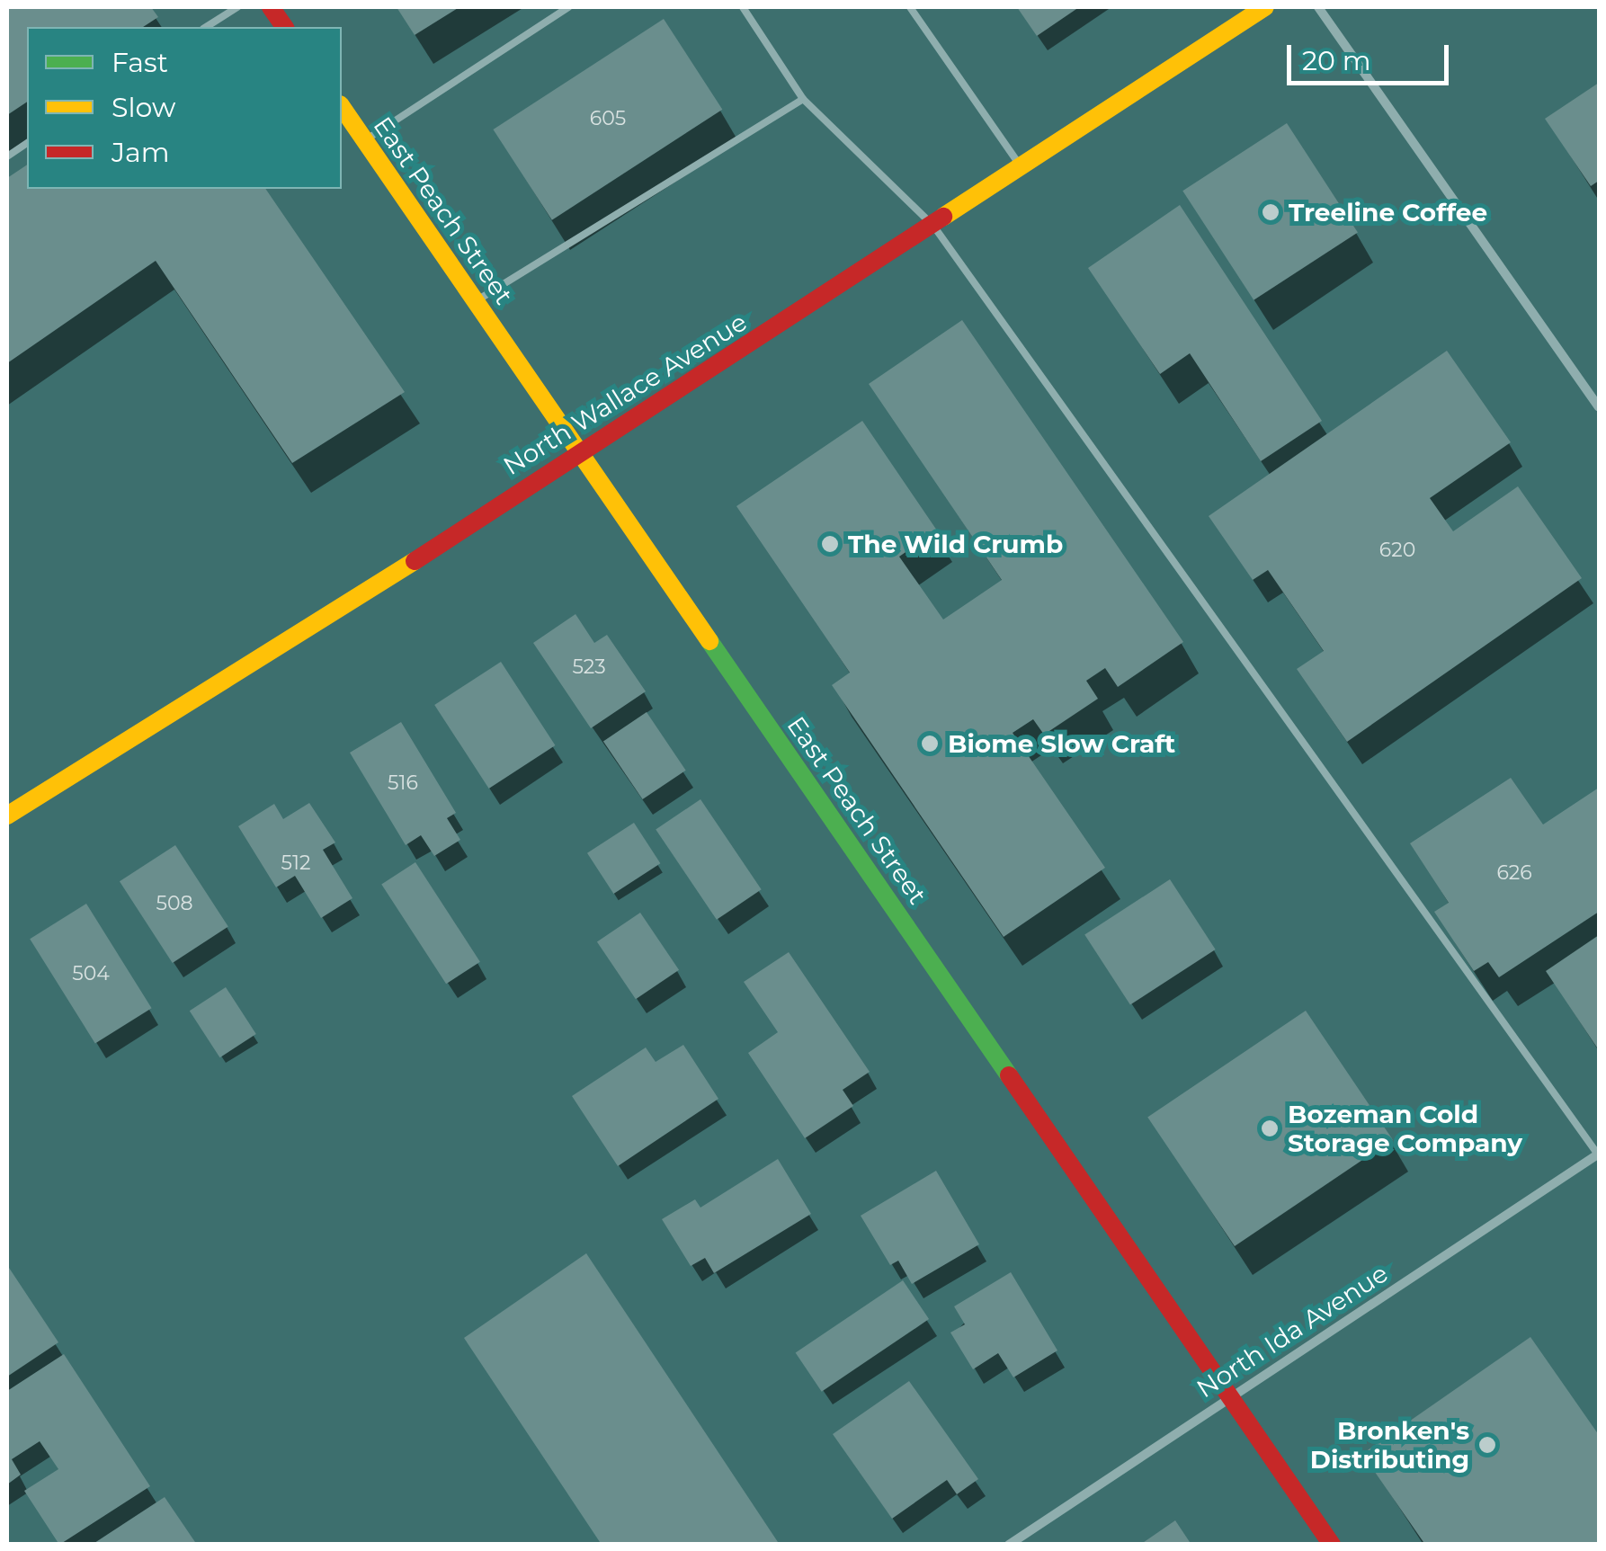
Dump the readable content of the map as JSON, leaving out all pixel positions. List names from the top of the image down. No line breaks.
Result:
{"streets":{"street":["East Peach Street","North Wallace Avenue","North Ida Avenue"]},"crossings":[["East Peach Street","North Wallace Avenue"],["East Peach Street","North Ida Avenue"]],"places":["Treeline Coffee","The Wild Crumb","Biome Slow Craft","Bozeman Cold Storage Company","Bronken's Distributing"],"house_numbers":["605","620","523","516","512","626","508","504"],"legend":["Fast","Slow","Jam"],"scale_bar":"20 m"}
